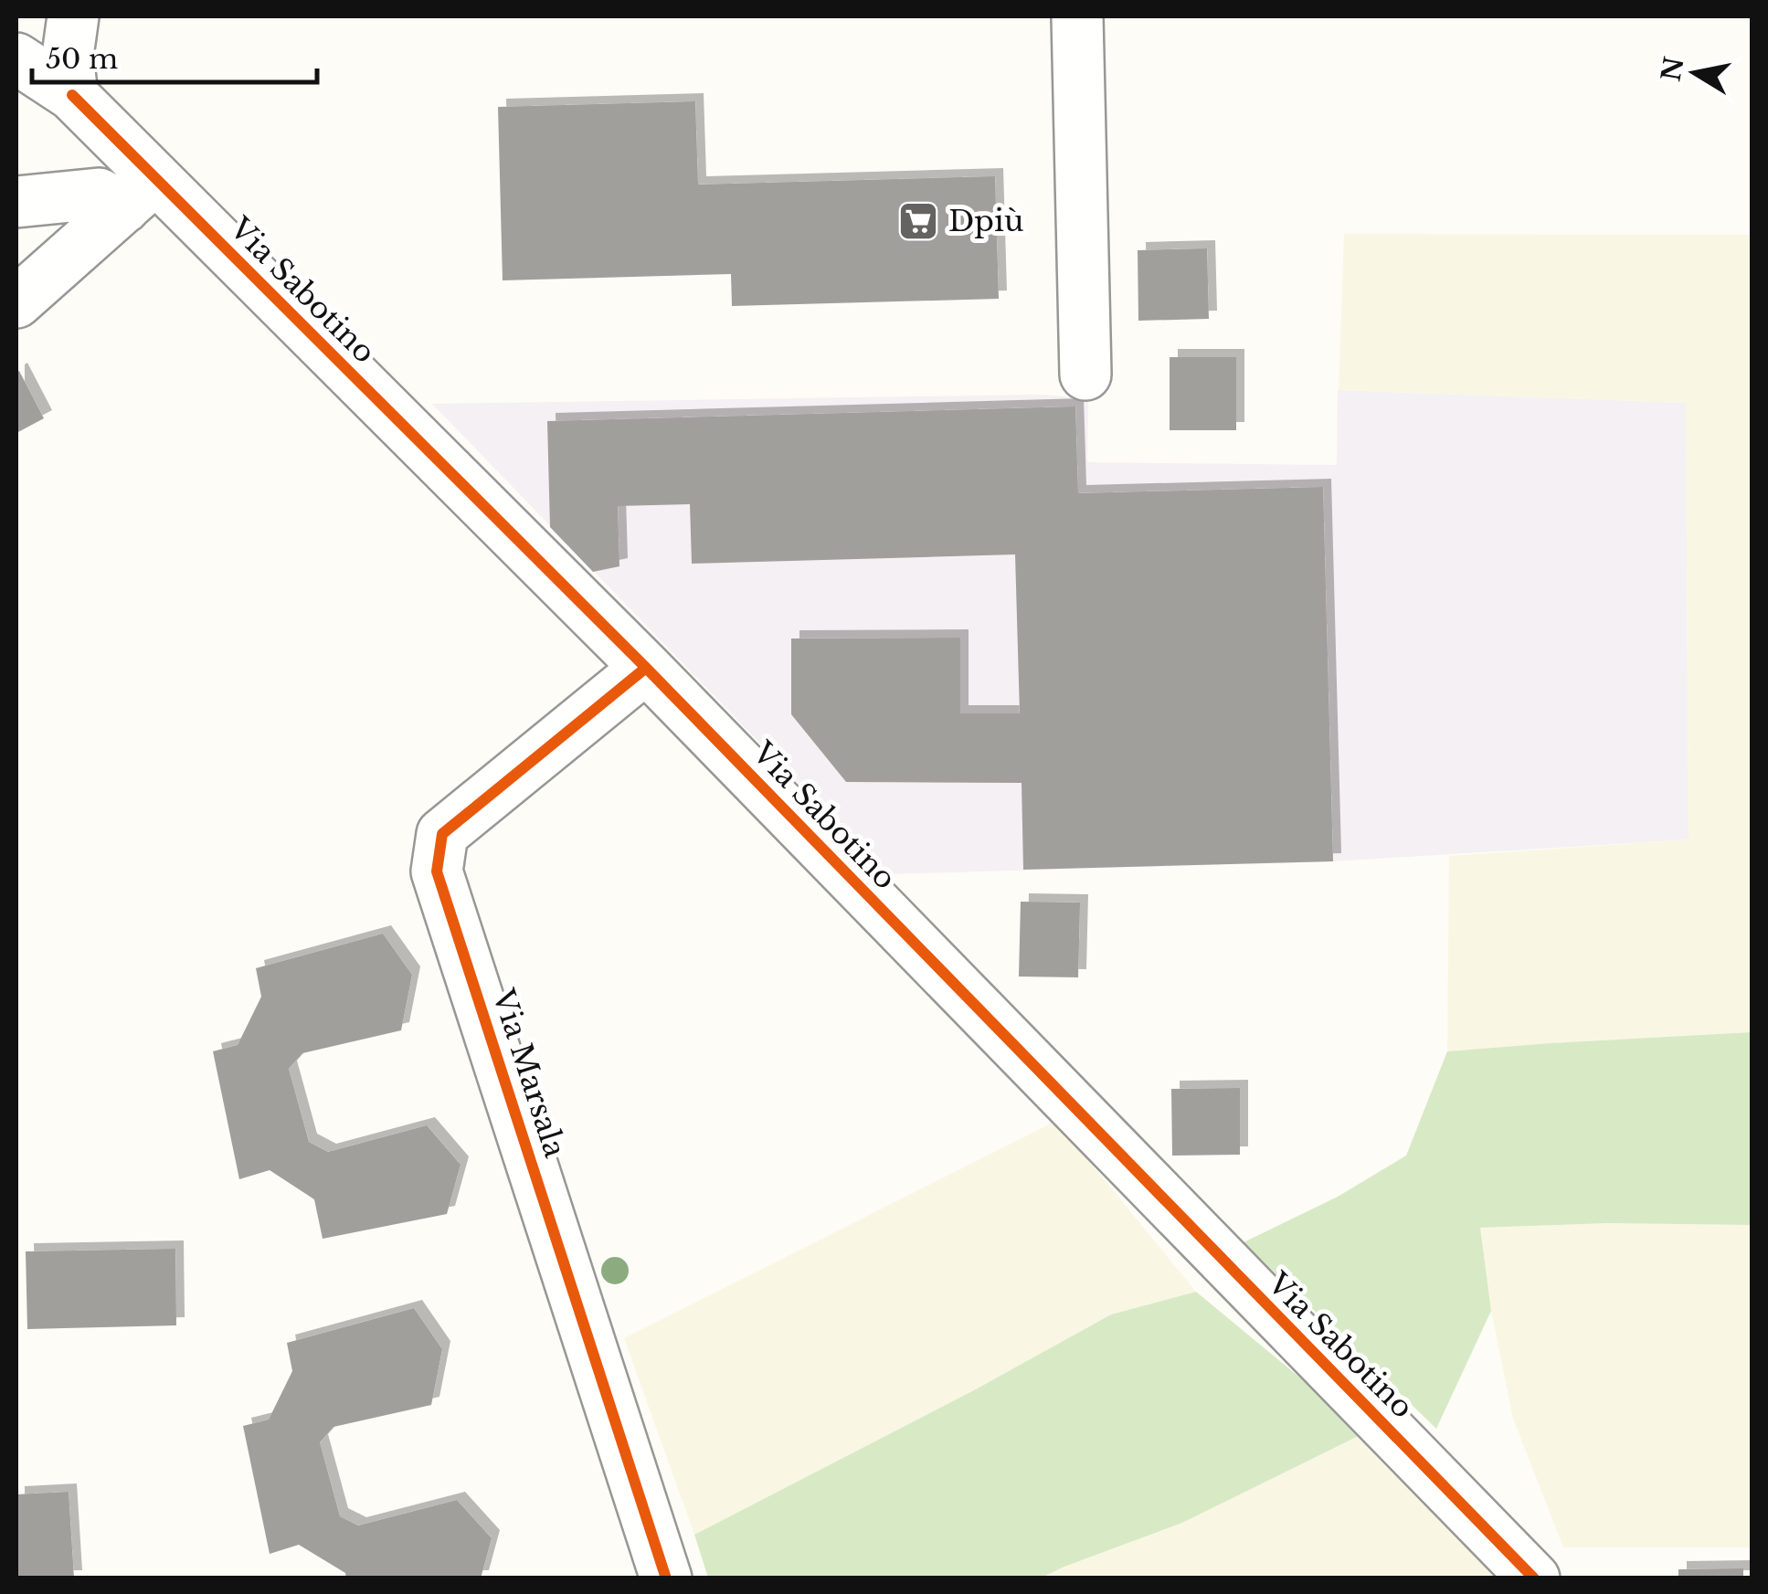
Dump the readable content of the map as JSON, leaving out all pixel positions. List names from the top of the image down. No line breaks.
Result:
{"streets":{"street":["Via Sabotino","Via Marsala"]},"crossings":[["Via Sabotino","Via Marsala"]],"places":{"supermarket":["Dpiù"]},"scale_bar":"50 m","north":"left"}
